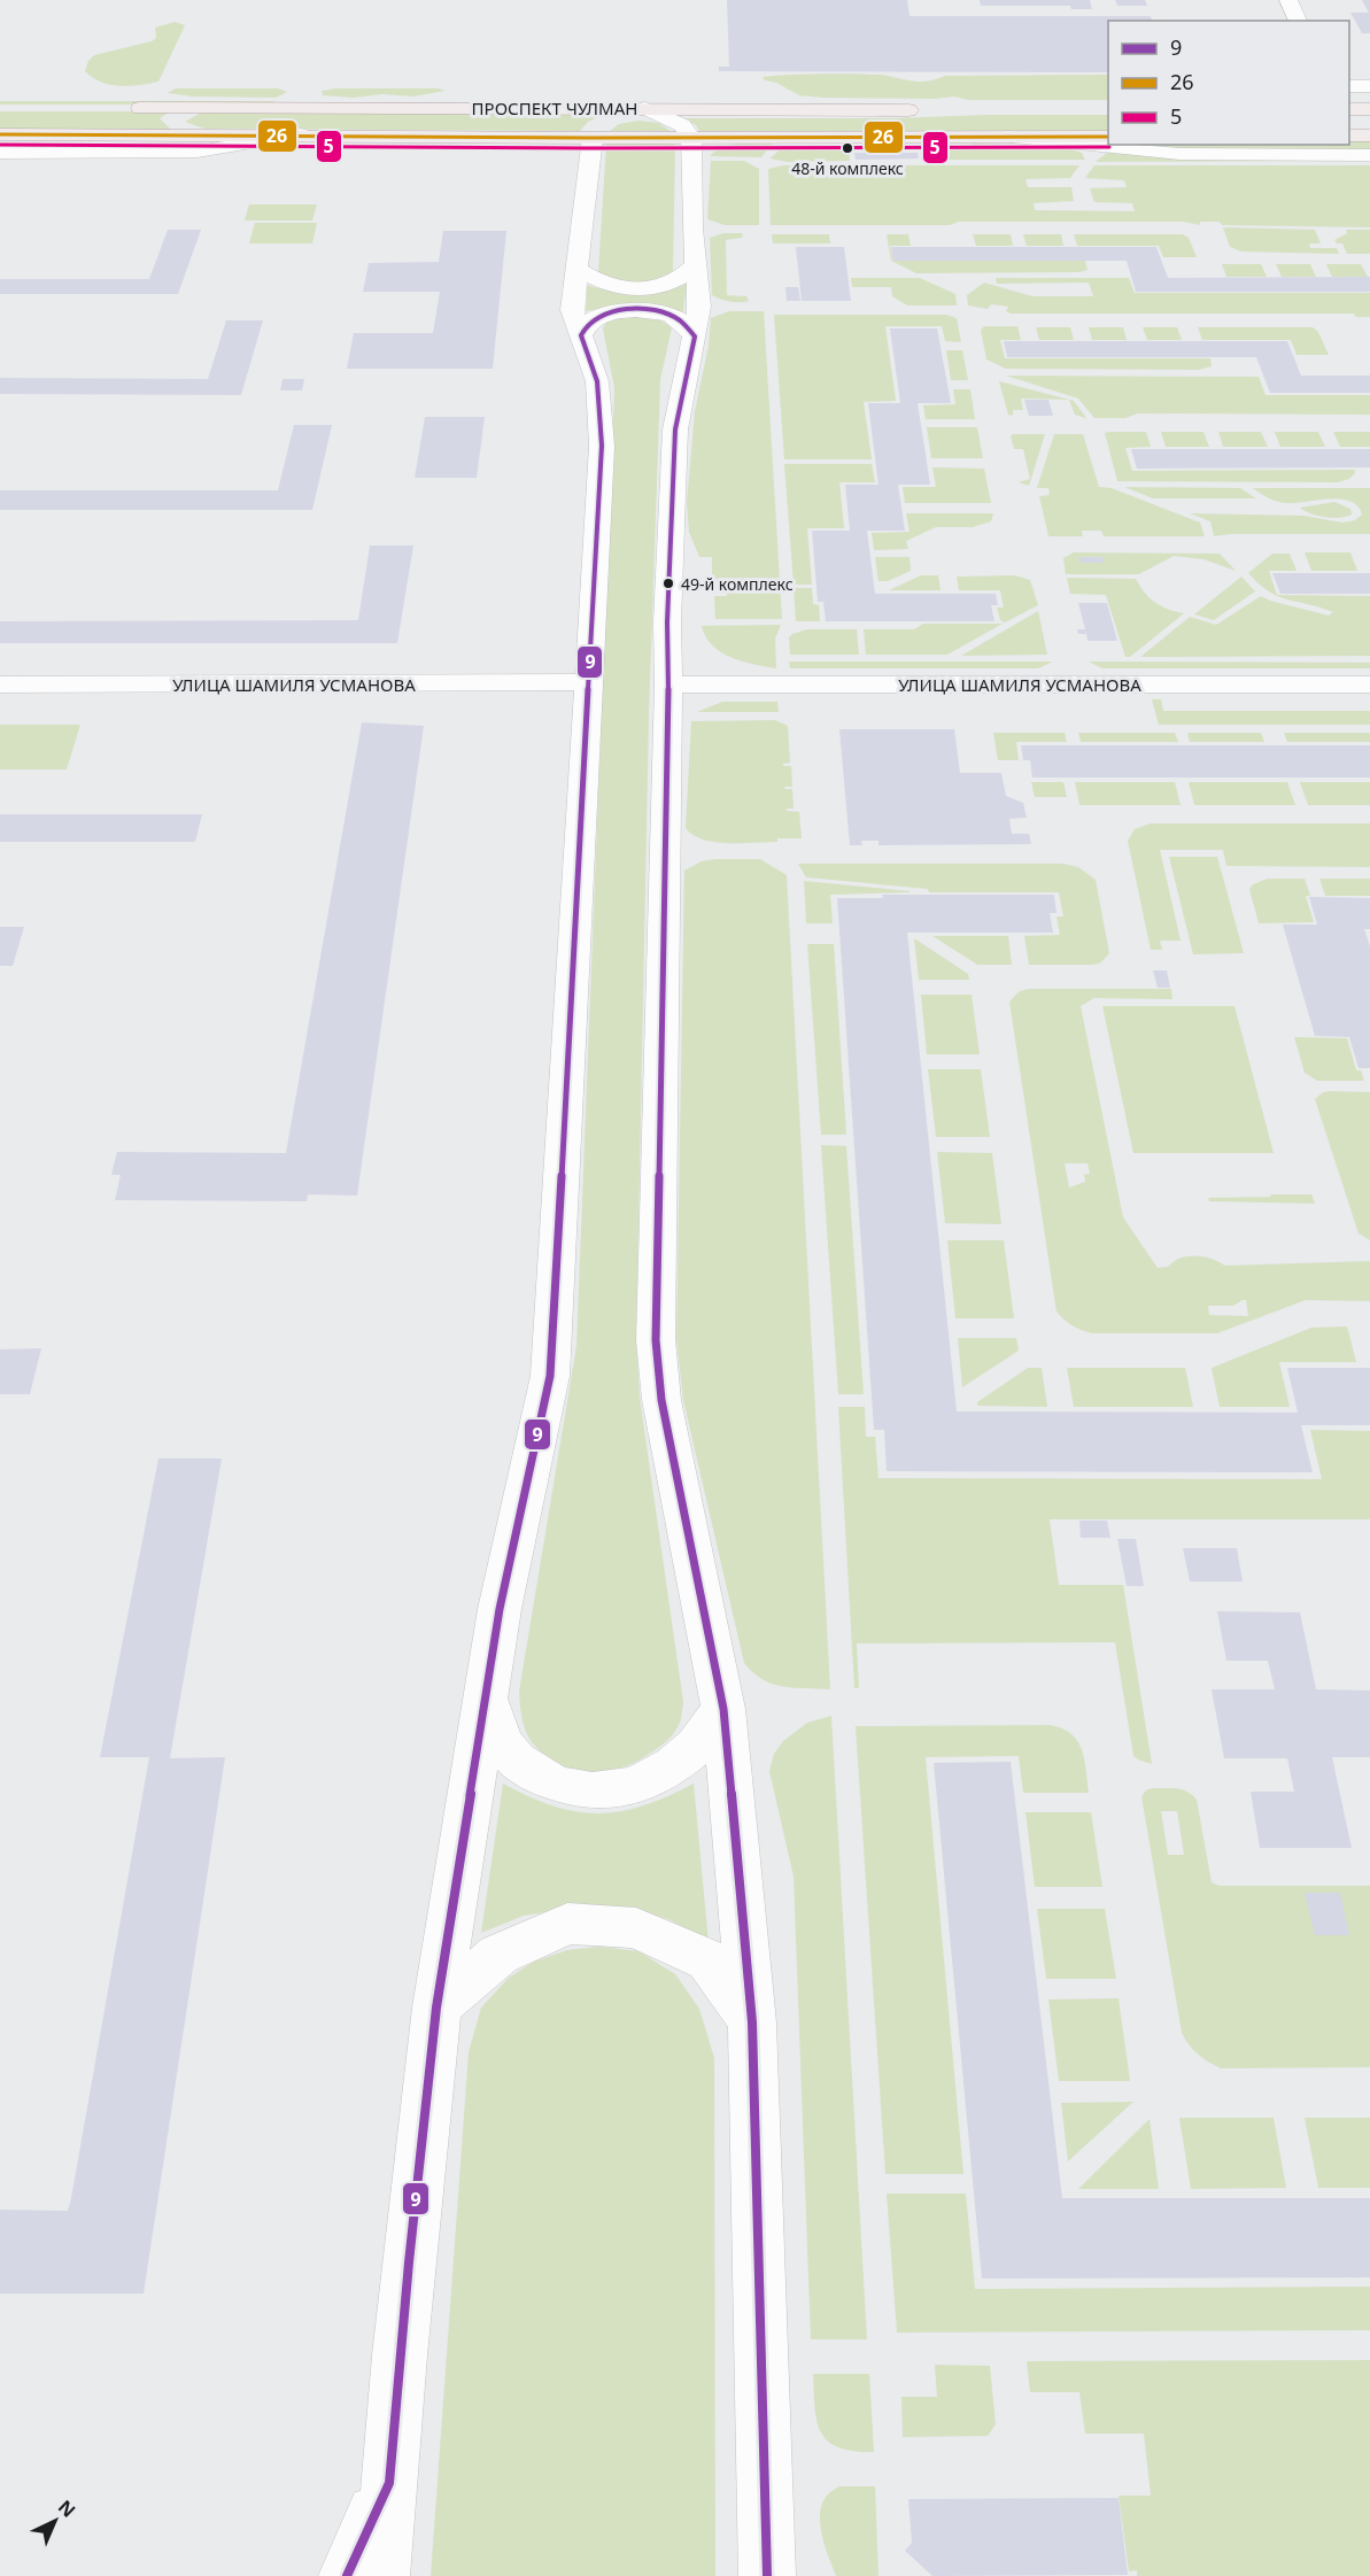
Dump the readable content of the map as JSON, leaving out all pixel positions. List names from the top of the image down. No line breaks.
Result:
{"streets":{"main road":["ПРОСПЕКТ ЧУЛМАН"],"street":["УЛИЦА ШАМИЛЯ УСМАНОВА"]},"places":["48-й комплекс","49-й комплекс"],"lines":["transit line 26","transit line 5","transit line 9"],"legend":["9","26","5"],"north":"top right"}
